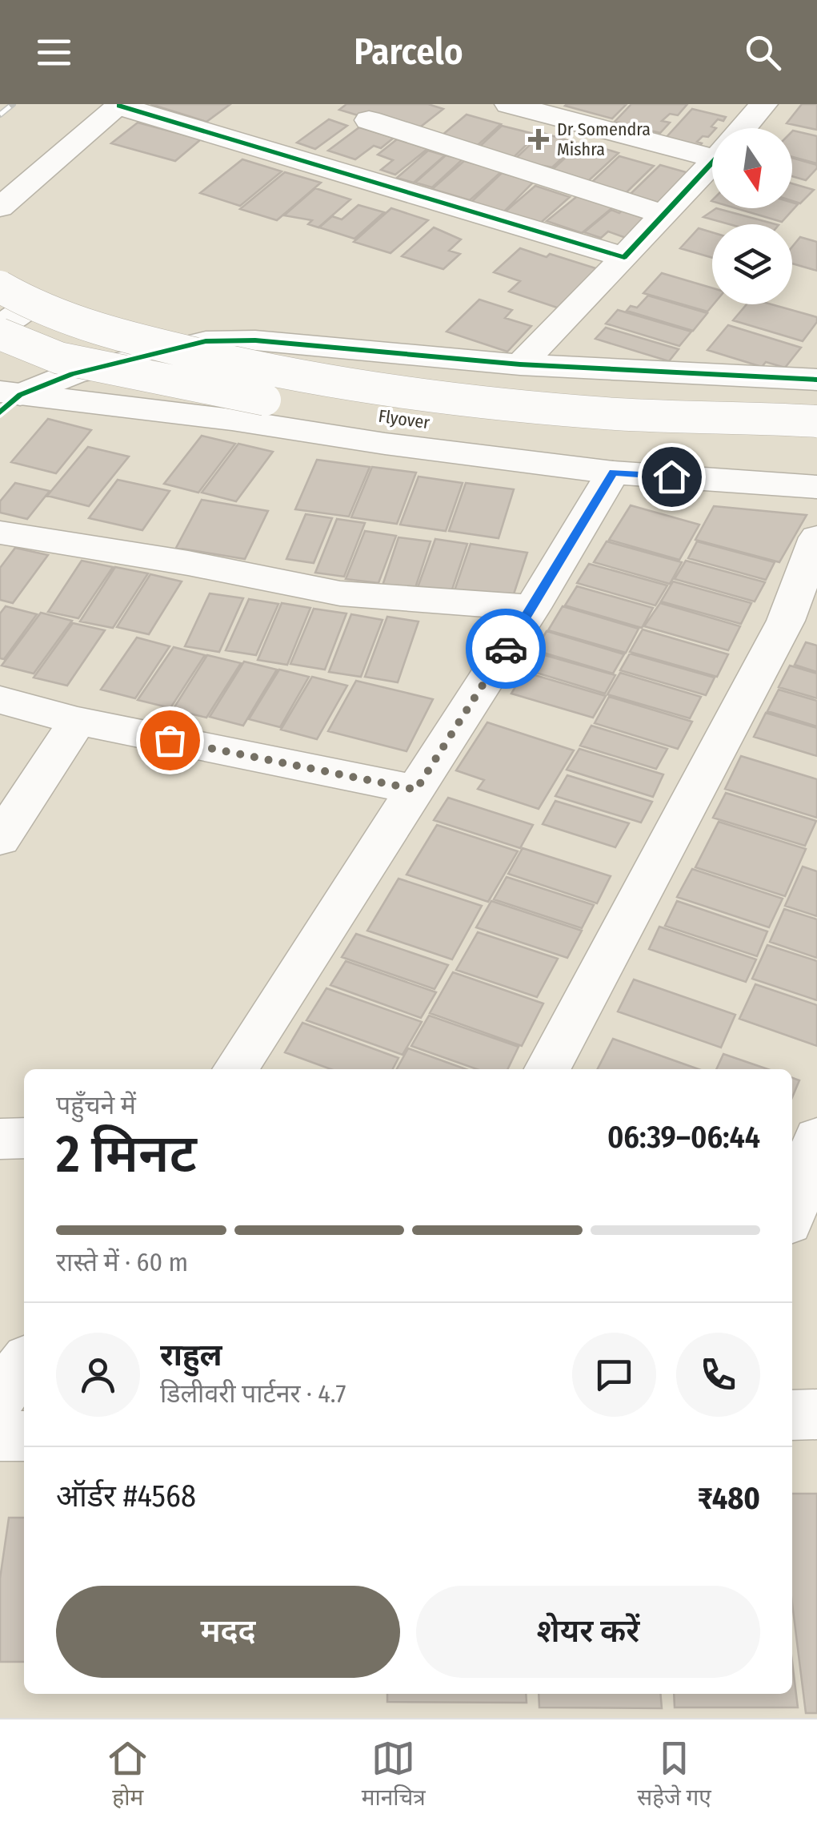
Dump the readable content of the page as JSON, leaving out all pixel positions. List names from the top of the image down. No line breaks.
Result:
{"streets":{"street":["Flyover"]},"places":{"health":["Dr Somendra Mishra"]},"north":"bottom","page":{"header":"Parcelo","heading":["2 मिनट","पहुँचने में","06:39–06:44"],"panel":["राहुल","डिलीवरी पार्टनर · 4.7","ऑर्डर #4568","₹480"],"bar":"रास्ते में · 60 m","buttons":["मदद","शेयर करें"],"tabs":["होम","मानचित्र","सहेजे गए"]}}
